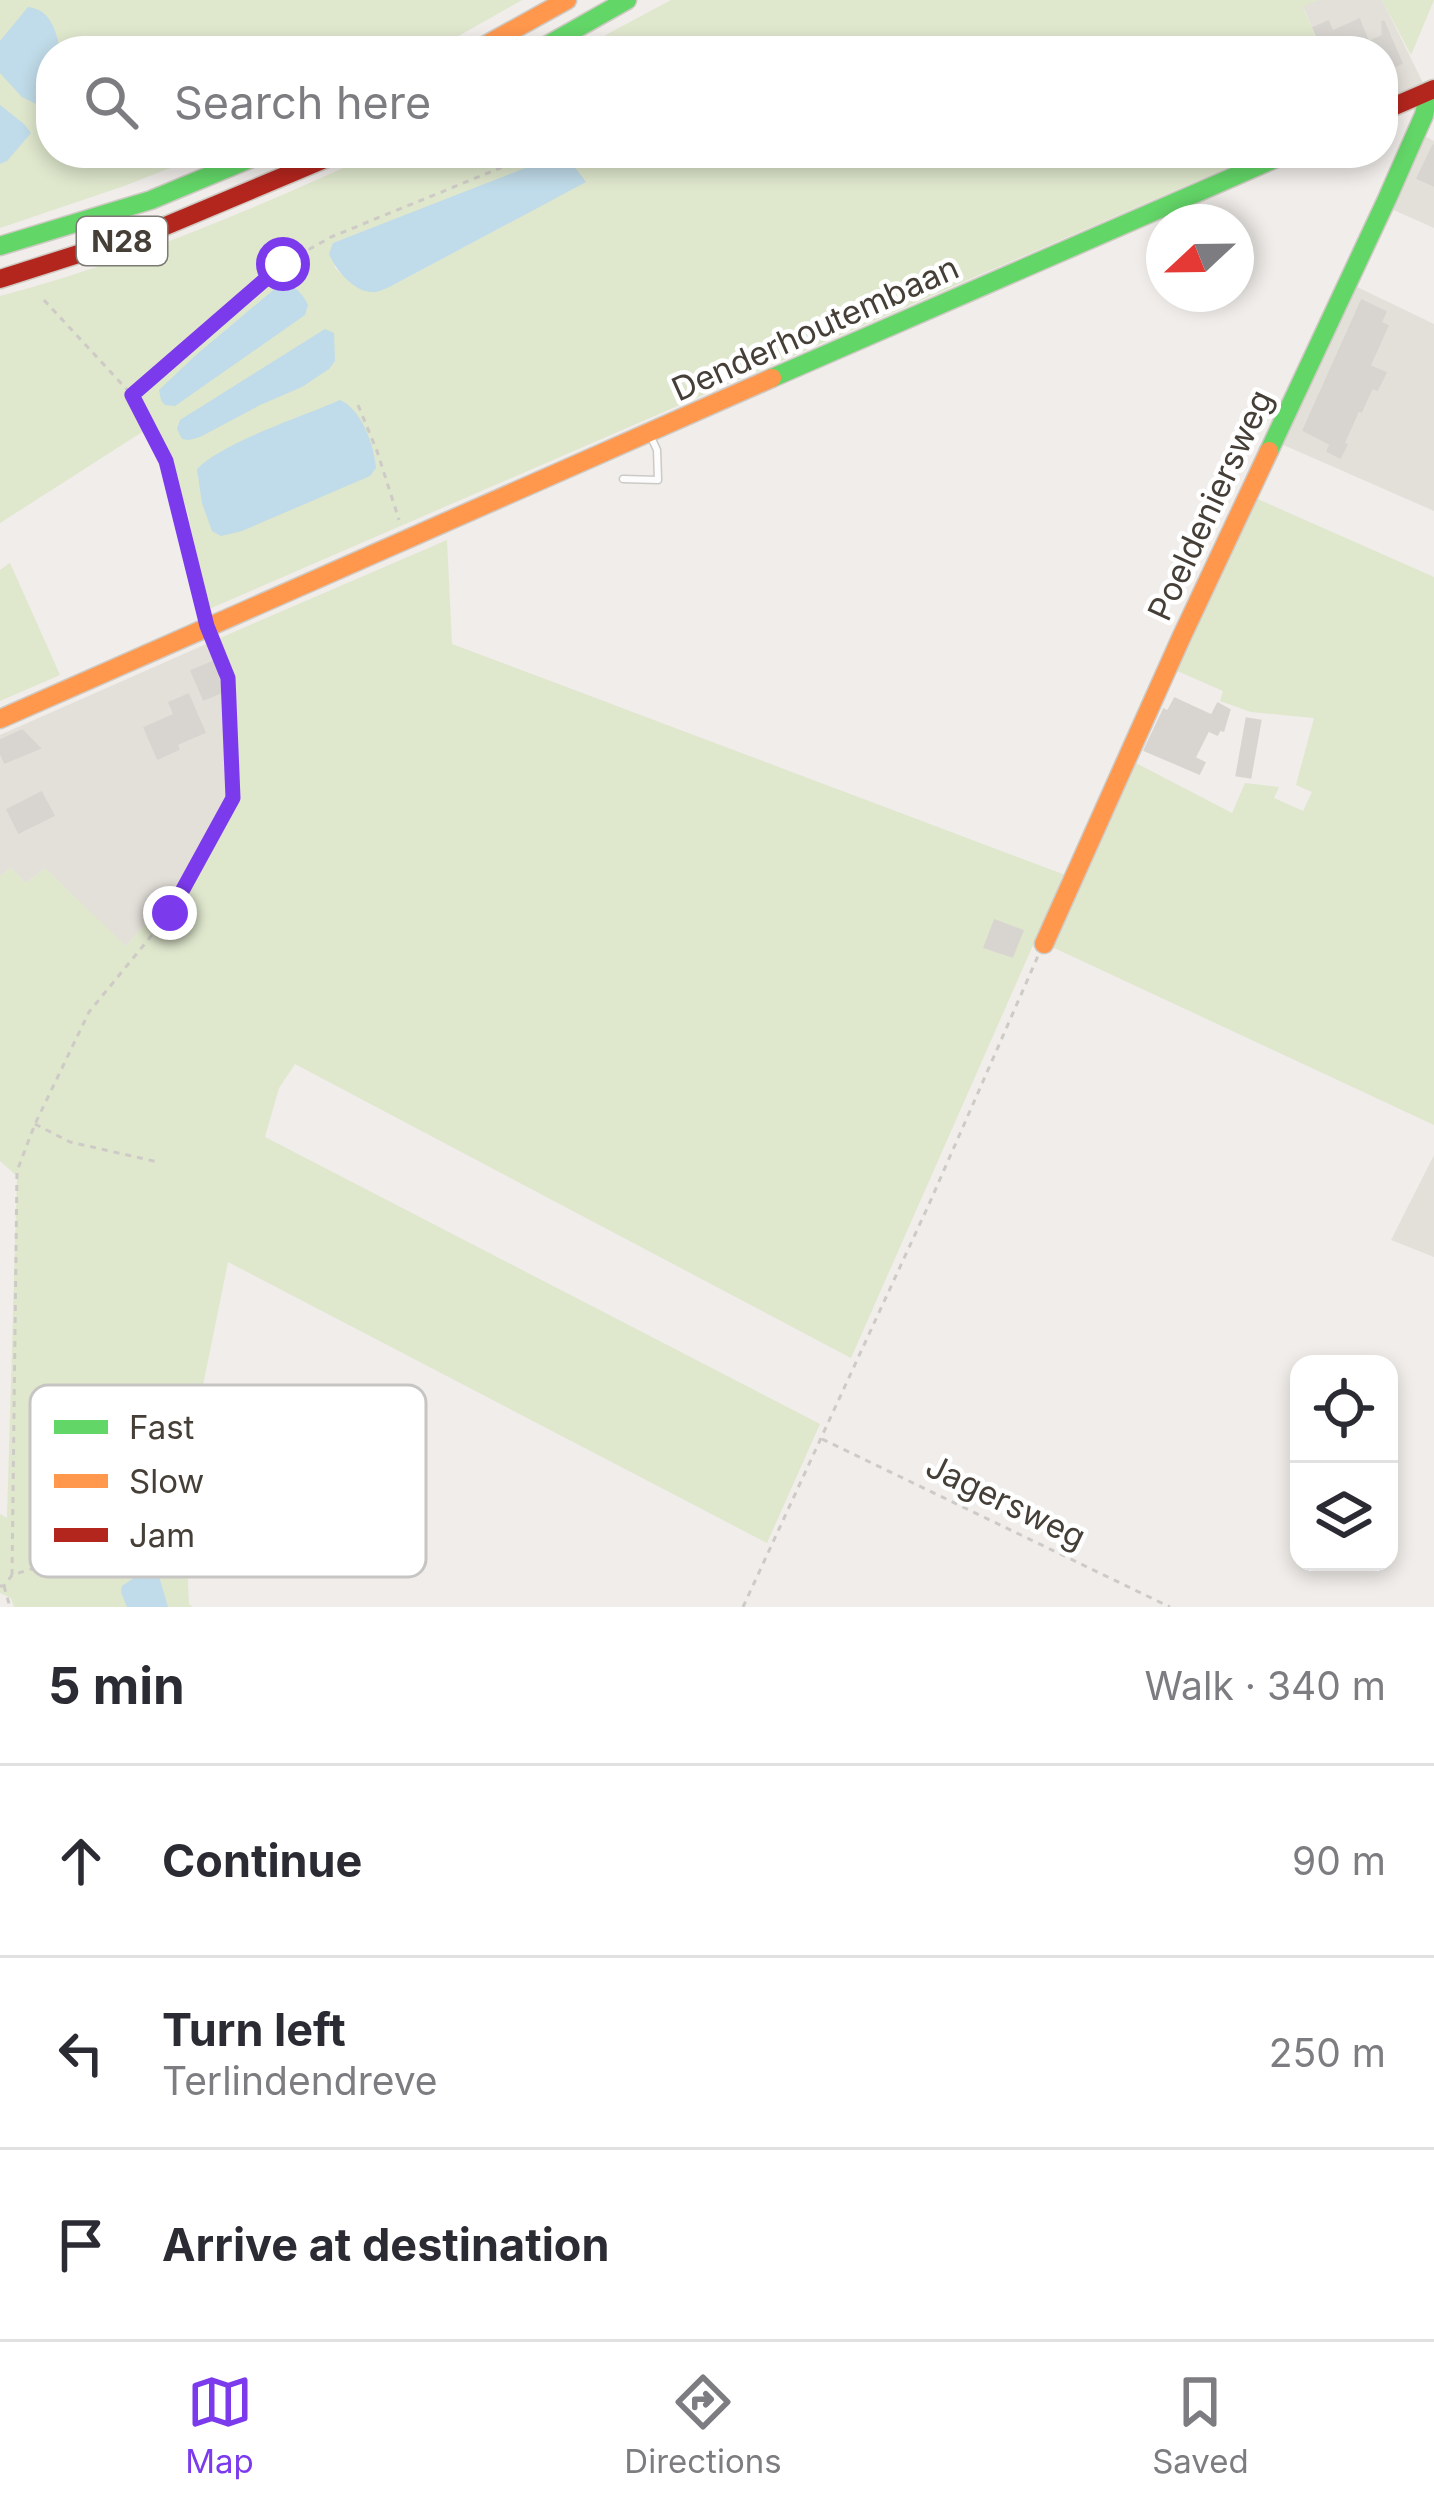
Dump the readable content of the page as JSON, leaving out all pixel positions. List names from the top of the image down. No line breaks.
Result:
{"streets":{"main road":["N28","Denderhoutembaan","Poeldeniersweg"],"path":["Jagersweg"]},"legend":["Fast","Slow","Jam"],"north":"left","page":{"search":"Search here","heading":["5 min","Walk · 340 m"],"list":[["Continue","90 m"],["Turn left","Terlindendreve","250 m"],"Arrive at destination"],"nav":["Map","Directions","Saved"]}}
